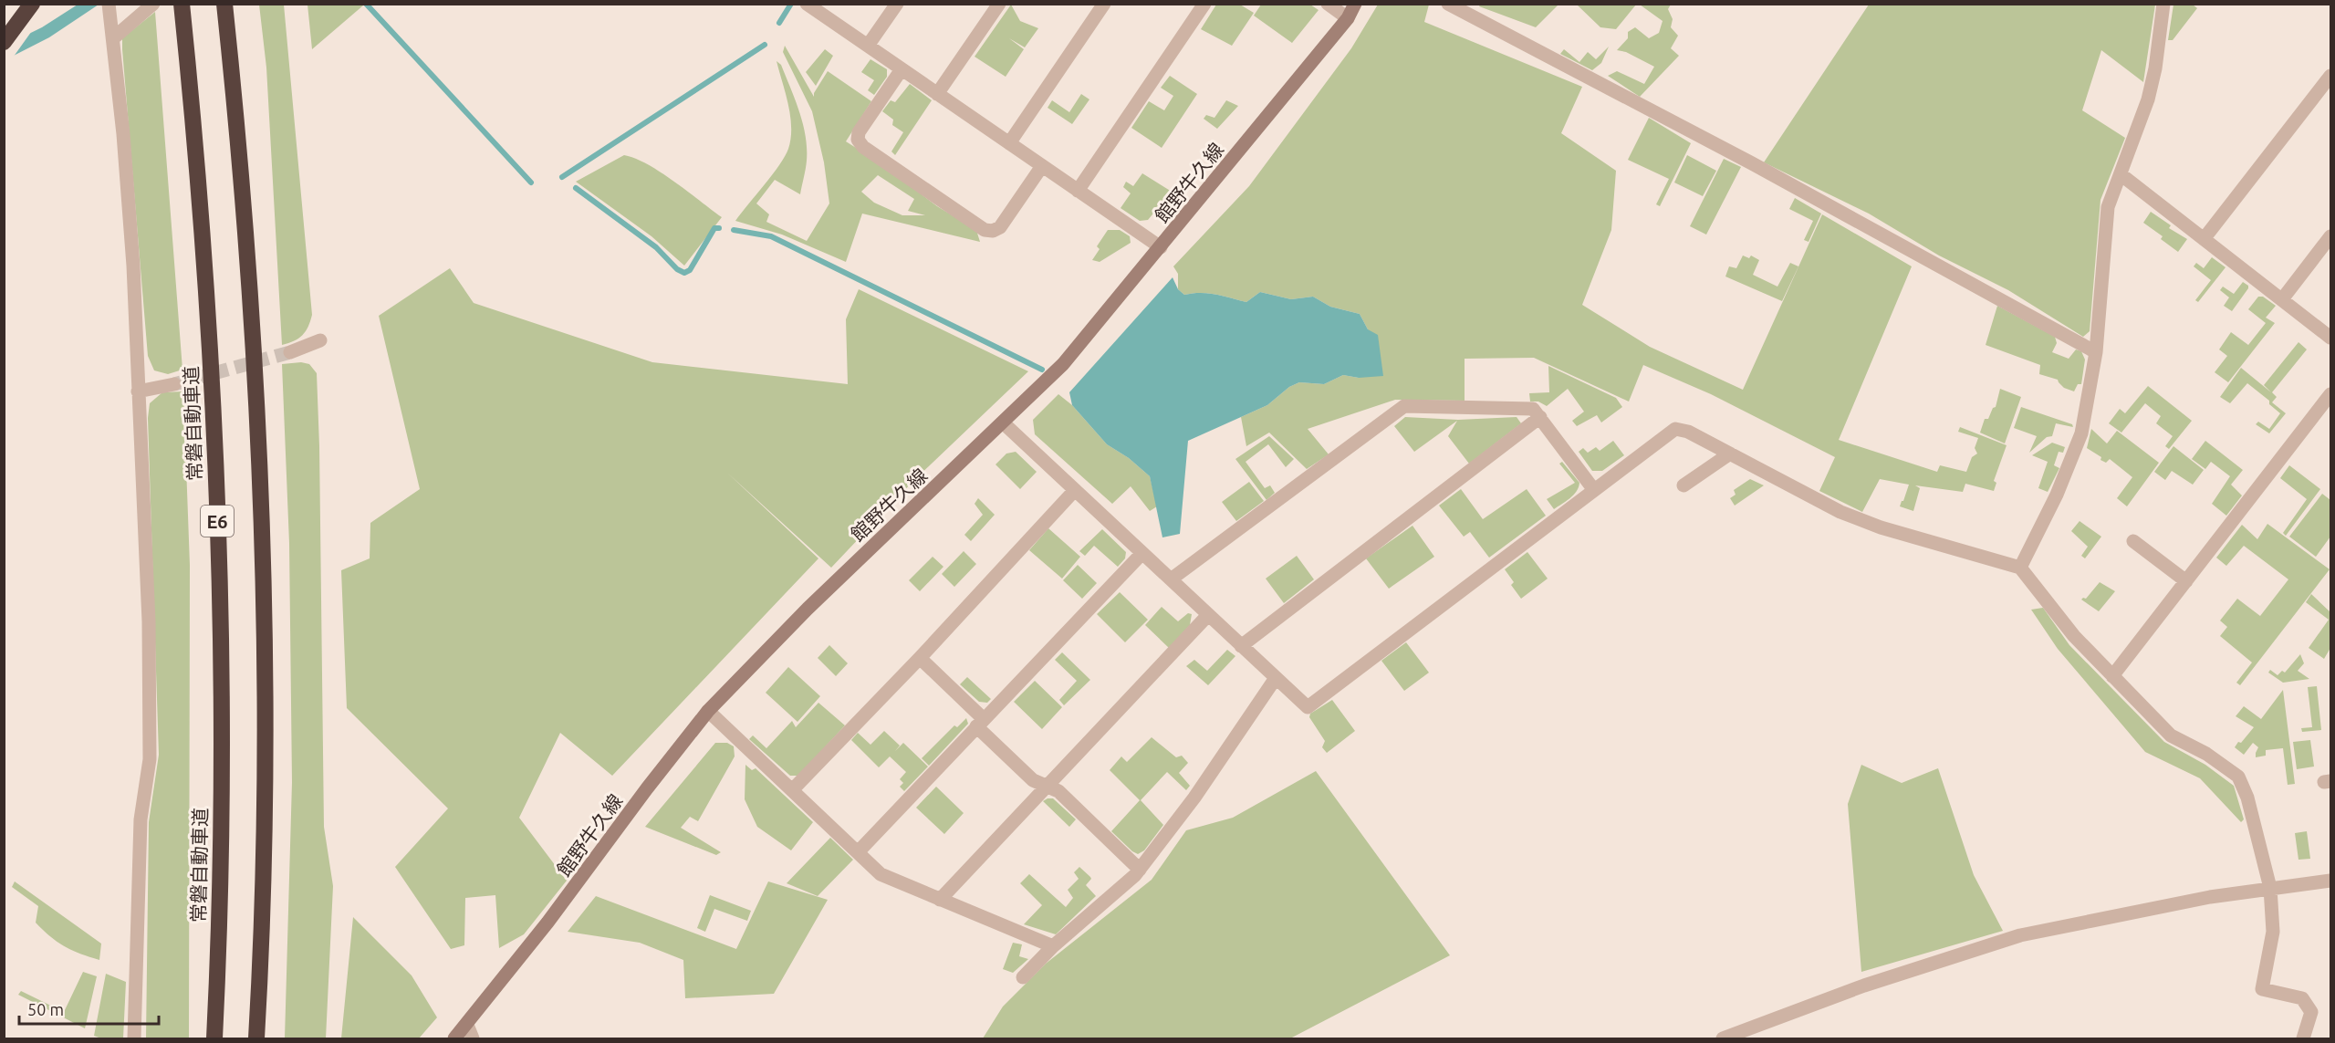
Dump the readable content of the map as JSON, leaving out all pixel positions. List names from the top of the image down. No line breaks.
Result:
{"streets":{"highway":["常磐自動車道","E6"],"main road":["館野牛久線"]},"scale_bar":"50 m"}
